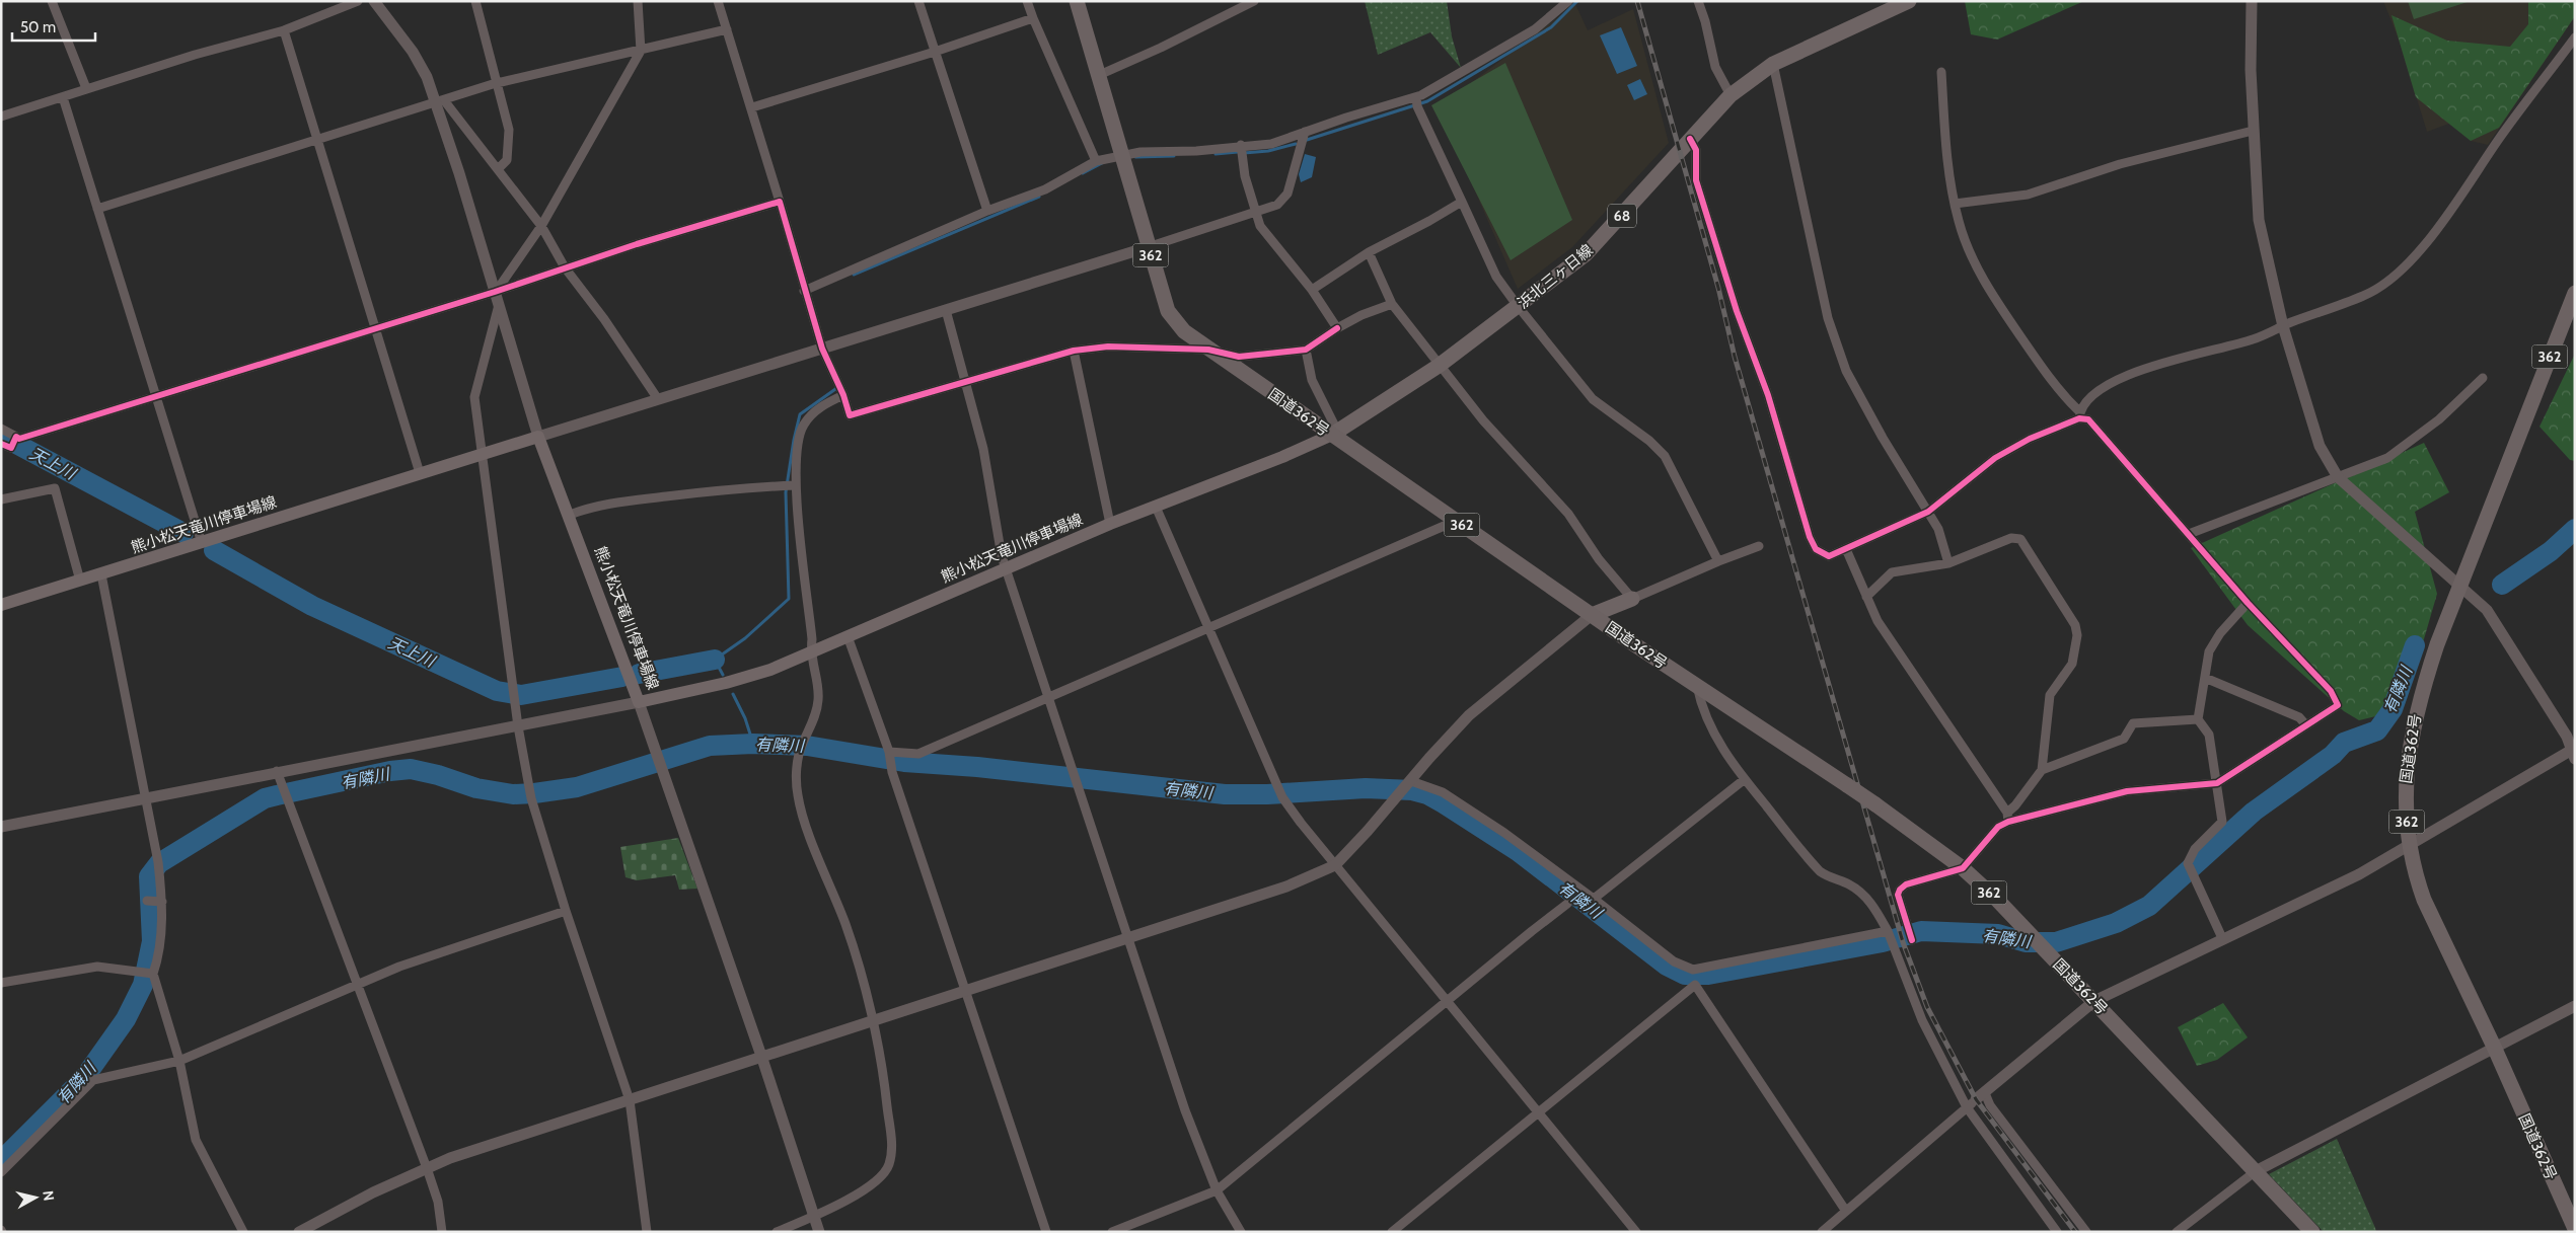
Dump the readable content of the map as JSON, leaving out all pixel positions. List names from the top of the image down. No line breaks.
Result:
{"streets":{"highway":["362","国道362号"],"main road":["68","浜北三ヶ日線","熊小松天竜川停車場線"]},"crossings":[["浜北三ヶ日線","国道362号"],["浜北三ヶ日線","熊小松天竜川停車場線"],["国道362号","熊小松天竜川停車場線"]],"water":["天上川","有隣川"],"scale_bar":"50 m","north":"right"}
